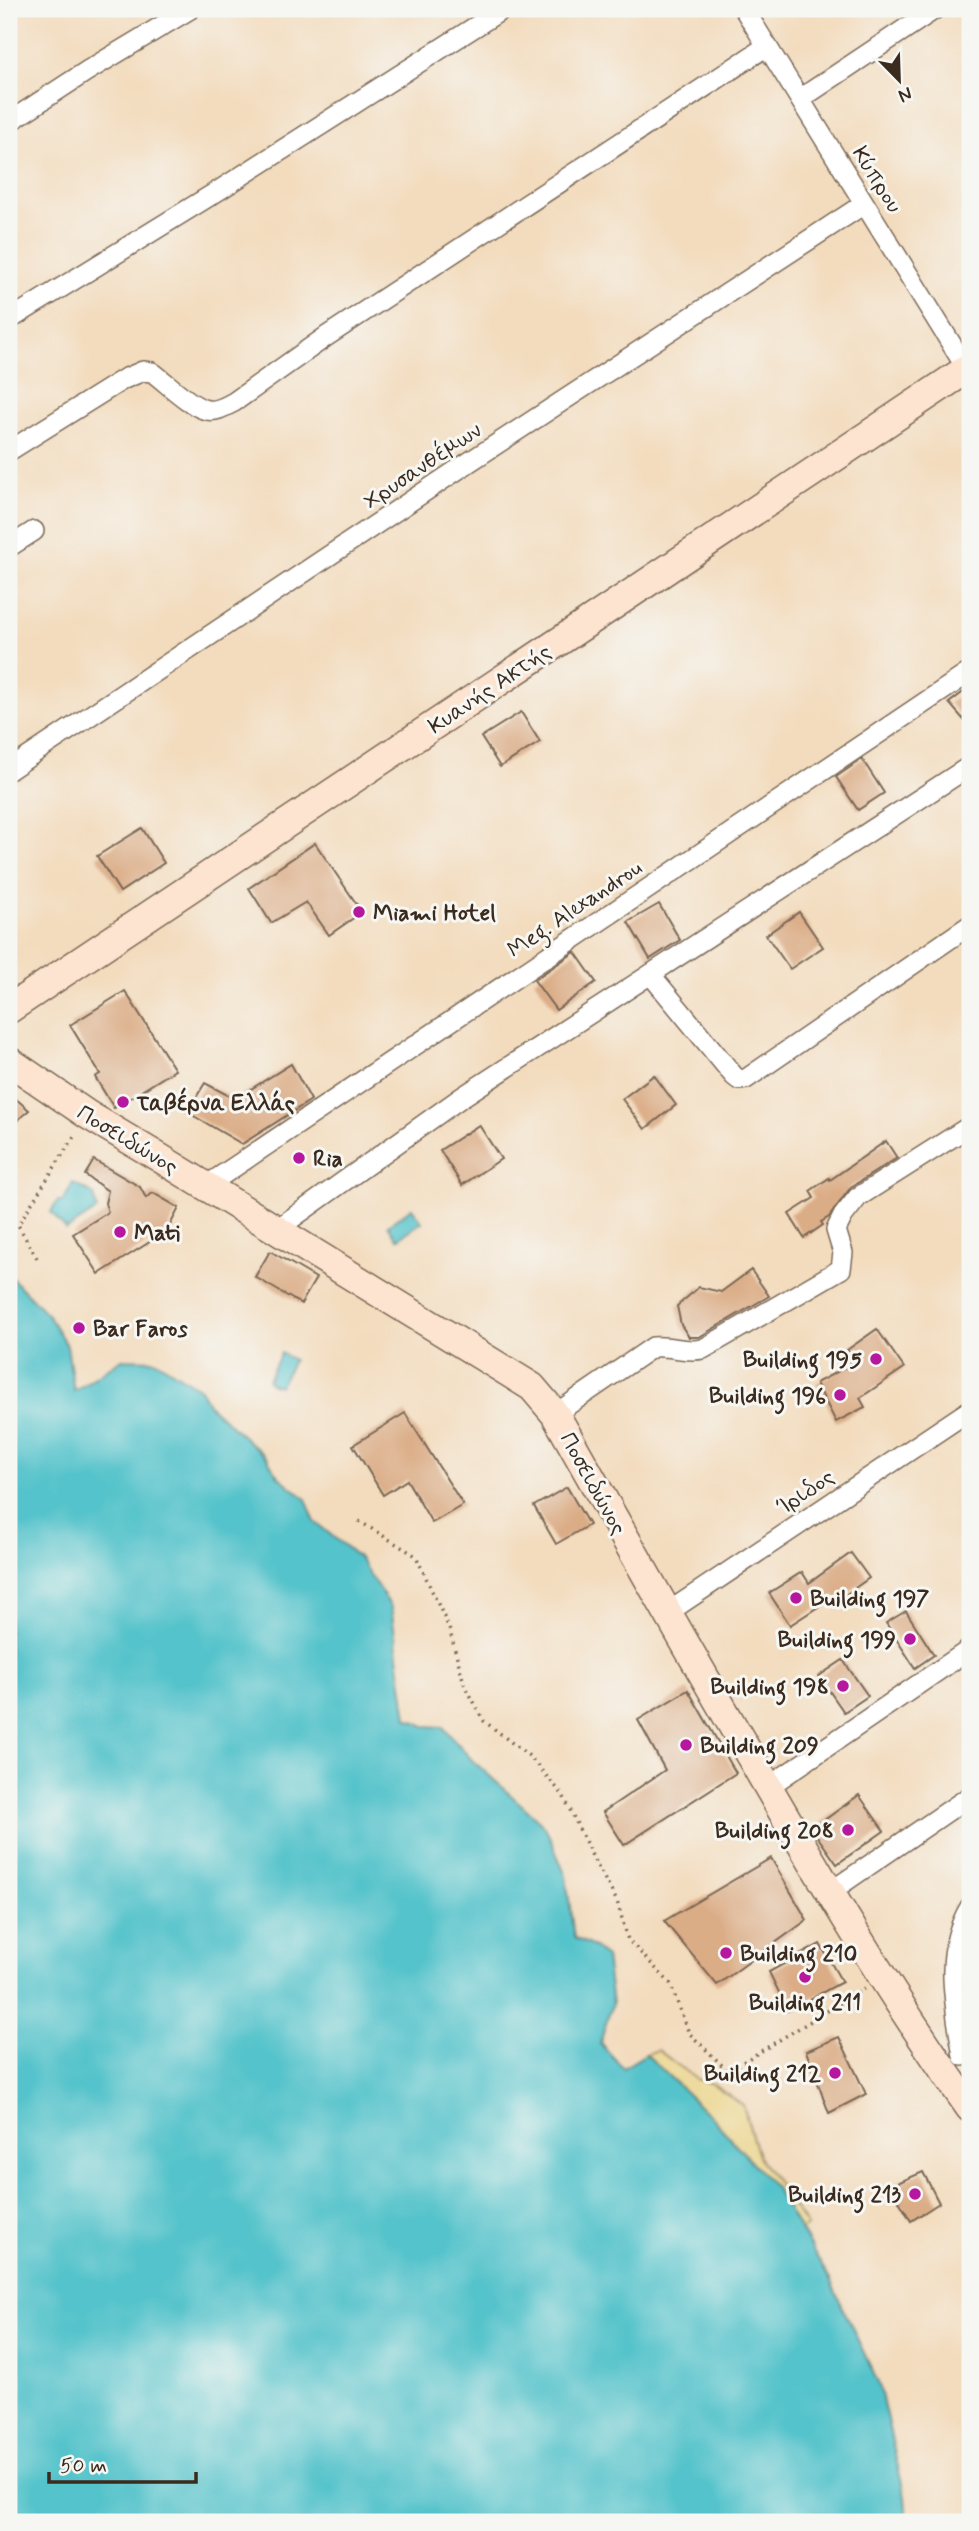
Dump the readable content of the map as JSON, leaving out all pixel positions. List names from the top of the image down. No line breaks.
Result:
{"streets":{"street":["Κύπρου","Χρυσανθέμων","Κυανής Ακτής","Meg. Alexandrou","Ποσειδώνος","Ίριδος"]},"crossings":[["Κύπρου","Χρυσανθέμων"],["Κύπρου","Κυανής Ακτής"],["Meg. Alexandrou","Ποσειδώνος"],["Ποσειδώνος","Ίριδος"]],"places":["Miami Hotel","ταβέρνα Ελλάς","Ria","Mati","Bar Faros","Building 195","Building 196","Building 197","Building 199","Building 198","Building 209","Building 208","Building 210","Building 211","Building 212","Building 213"],"scale_bar":"50 m","north":"bottom right"}
